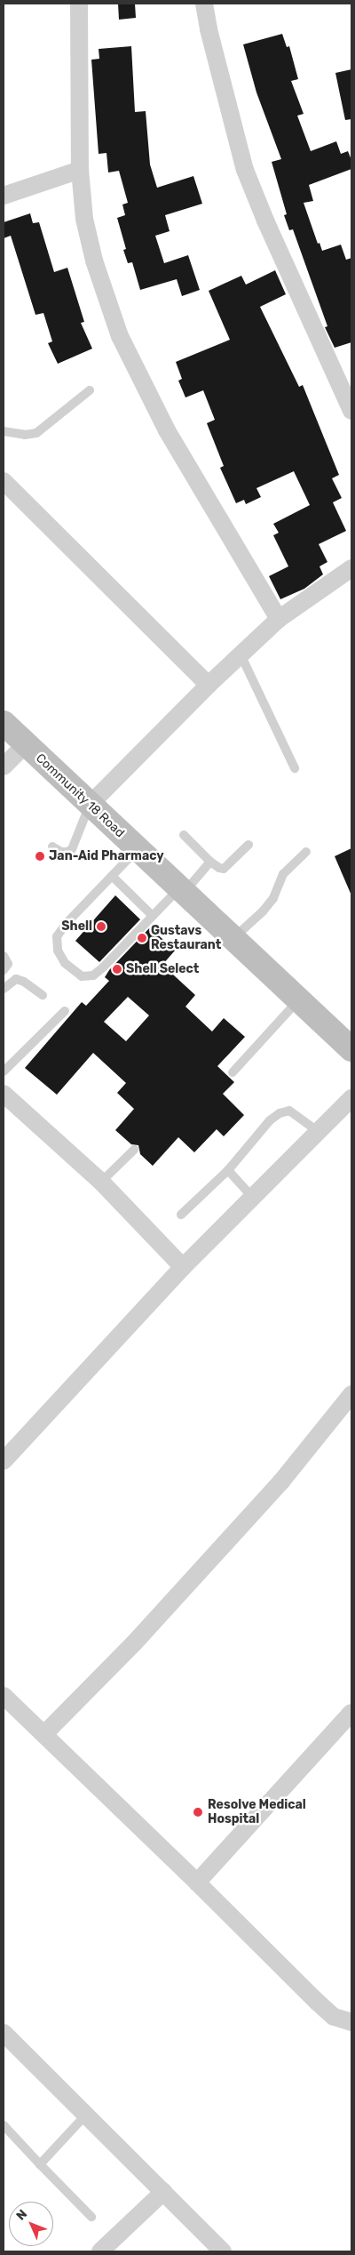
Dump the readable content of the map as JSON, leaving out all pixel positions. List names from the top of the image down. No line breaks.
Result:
{"streets":{"main road":["Community 18 Road"]},"places":["Jan-Aid Pharmacy","Shell","Gustavs Restaurant","Shell Select","Resolve Medical Hospital"],"north":"top left"}
